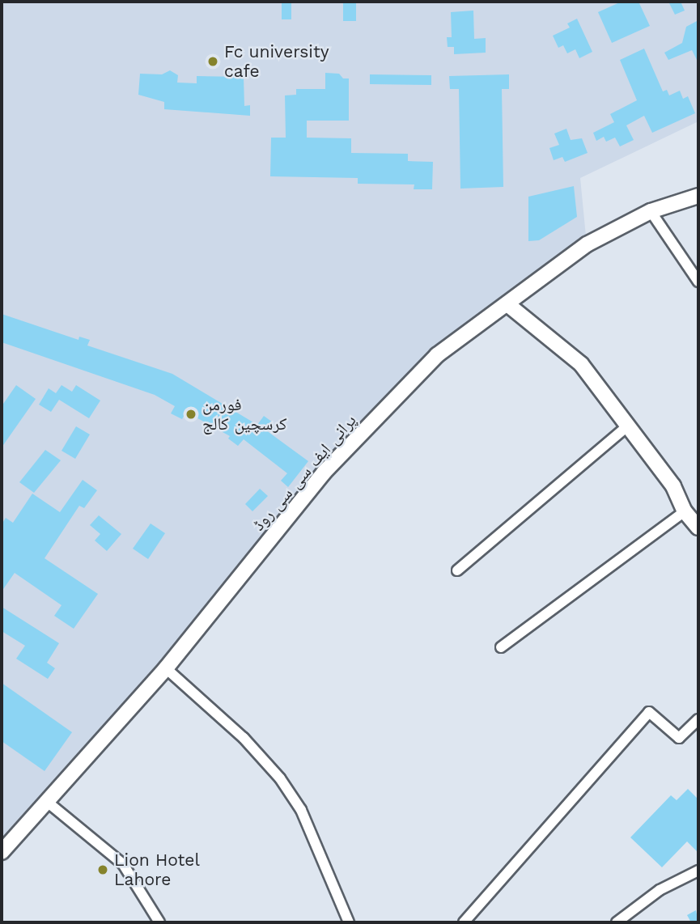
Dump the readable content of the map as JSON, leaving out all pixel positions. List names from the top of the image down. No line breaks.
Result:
{"streets":{"street":["پرانی ایف سی سی روڈ"]},"places":["Fc university cafe","فورمن کرسچین کالج","Lion Hotel Lahore"]}
